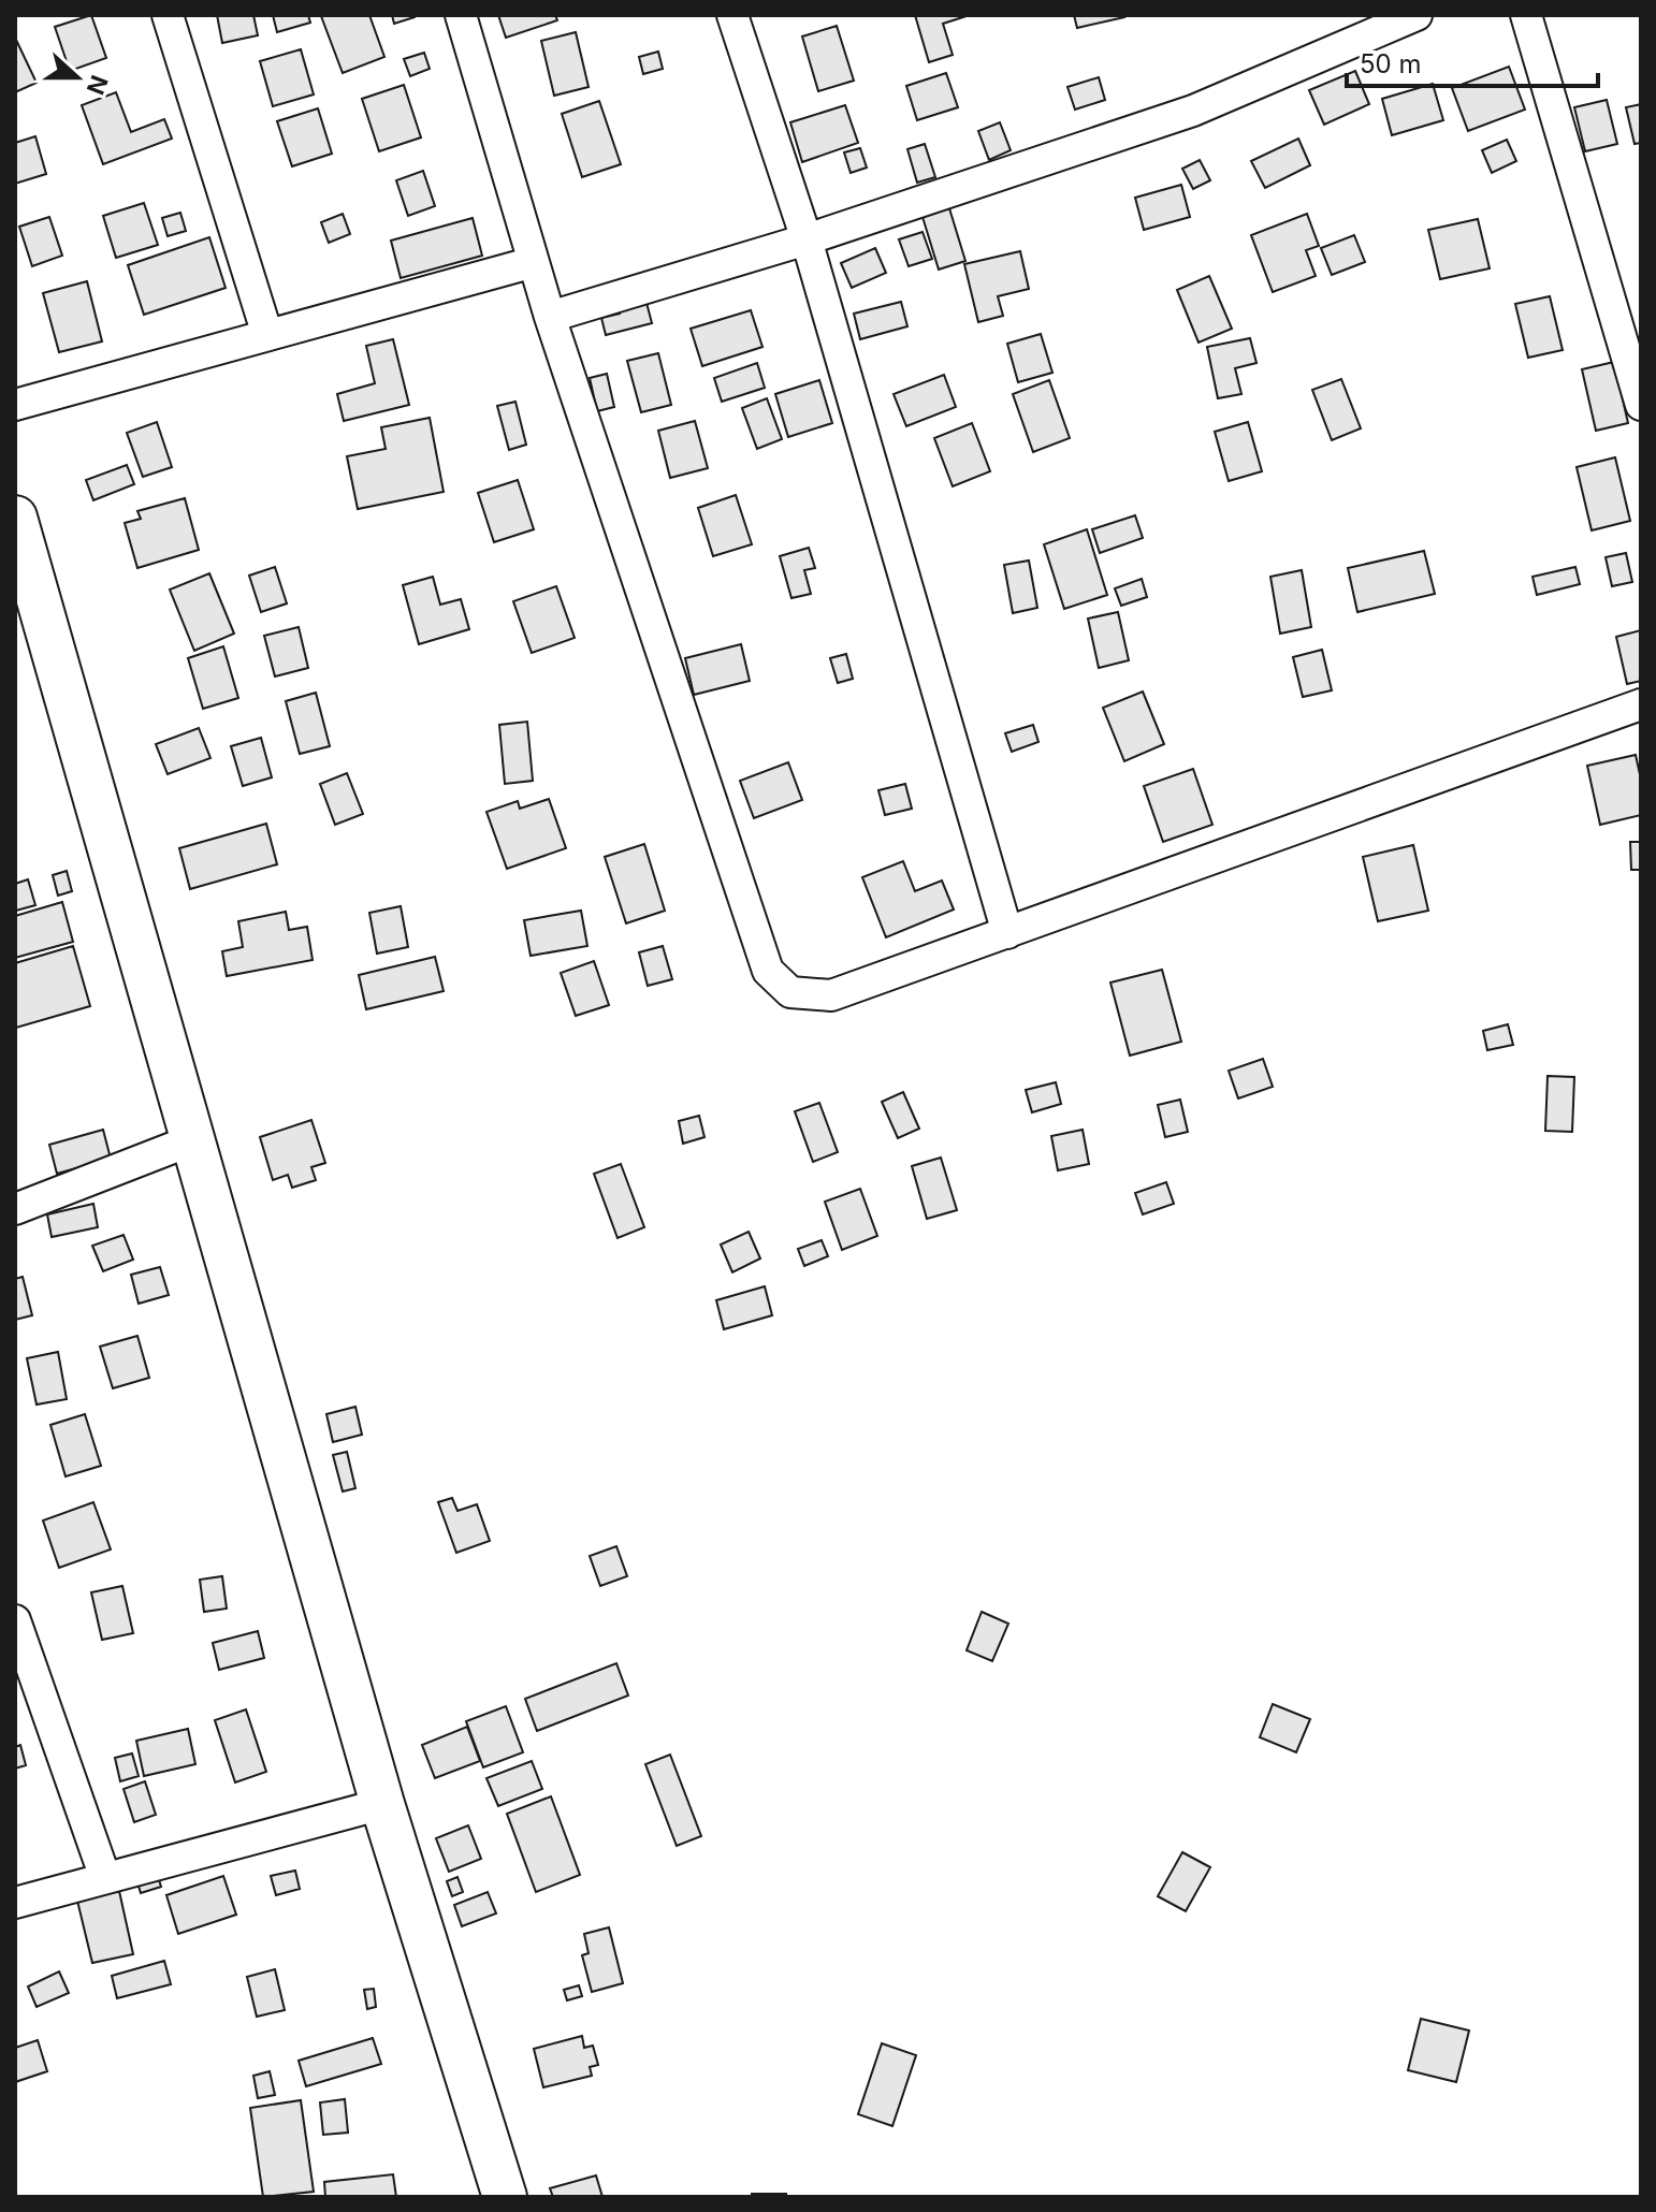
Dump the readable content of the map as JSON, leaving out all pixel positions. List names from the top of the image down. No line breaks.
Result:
{"scale_bar":"50 m","north":"right"}
